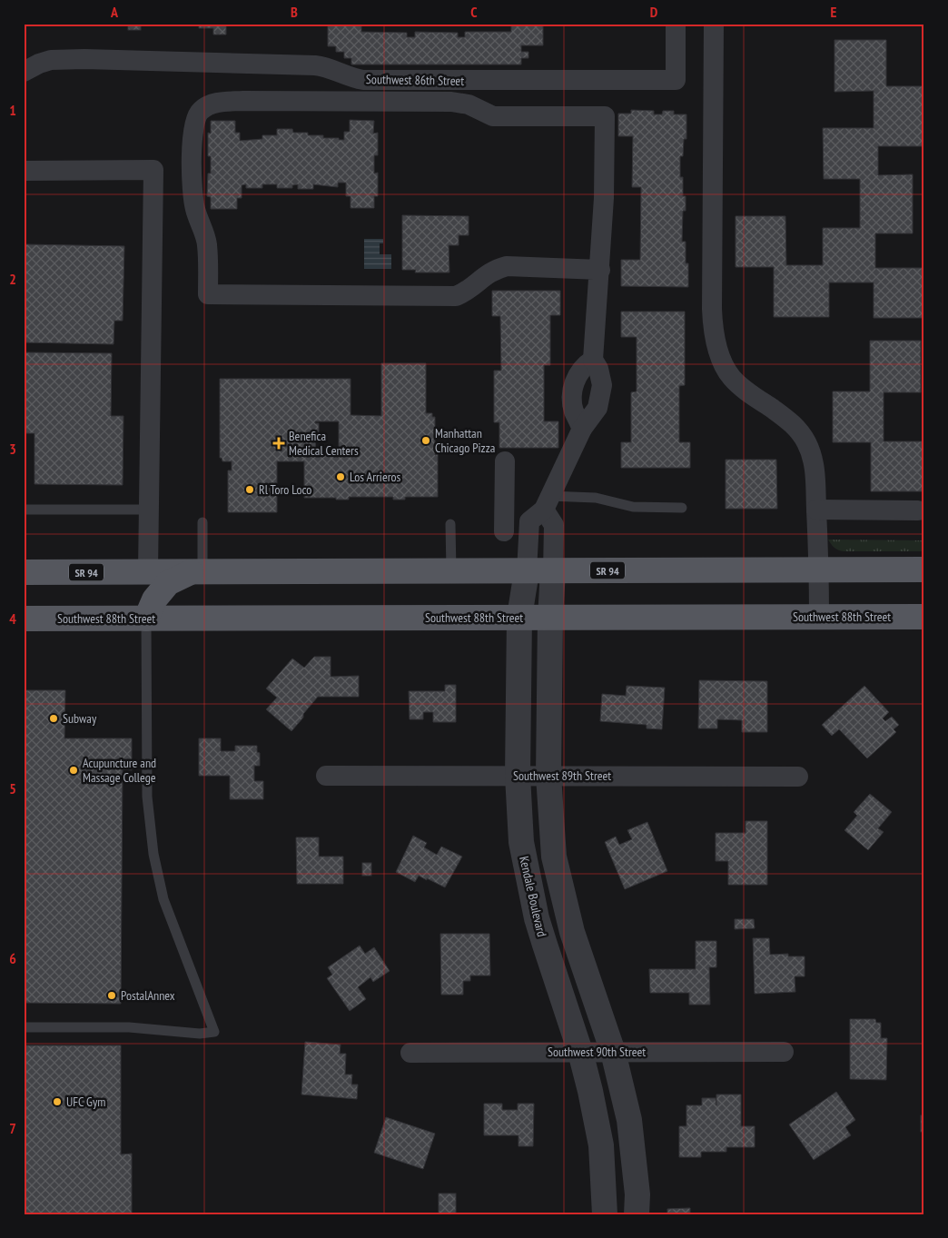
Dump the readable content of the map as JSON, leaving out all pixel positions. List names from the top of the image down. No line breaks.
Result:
{"streets":{"main road":["SR 94","Southwest 88th Street"],"street":["Southwest 86th Street","Southwest 89th Street","Kendale Boulevard","Southwest 90th Street"]},"crossings":[["SR 94","Kendale Boulevard"],["Southwest 88th Street","Kendale Boulevard"],["Southwest 89th Street","Kendale Boulevard"],["Kendale Boulevard","Southwest 90th Street"]],"places":{"other":["Manhattan Chicago Pizza","Los Arrieros","Rl Toro Loco","Subway","Acupuncture and Massage College","PostalAnnex","UFC Gym"],"health":["Benefica Medical Centers"]},"grid":{"columns":["A","B","C","D","E"],"rows":["1","2","3","4","5","6","7"]}}
